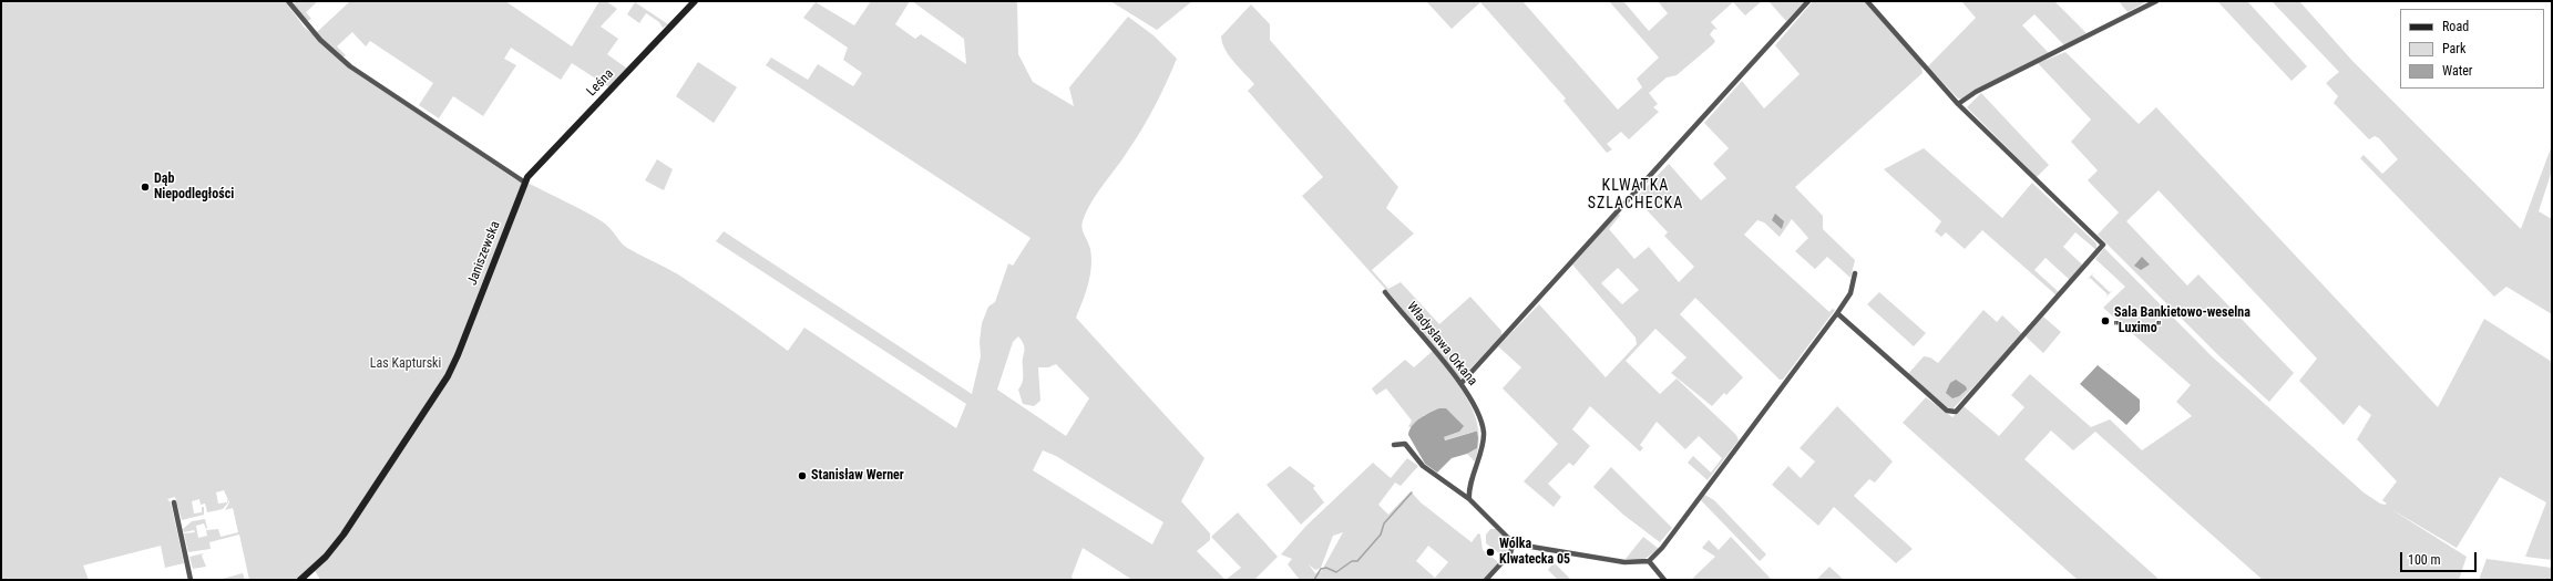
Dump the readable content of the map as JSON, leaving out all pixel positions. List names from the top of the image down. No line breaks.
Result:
{"streets":{"street":["Leśna","Janiszewska","Władysława Orkana"]},"crossings":[["Leśna","Janiszewska"]],"districts":["KLWATKA SZLACHECKA"],"parks":["Las Kapturski"],"places":["Dąb Niepodległości","Sala Bankietowo-weselna \"Luximo\"","Stanisław Werner","Wólka Klwatecka 05"],"legend":["Road","Park","Water"],"scale_bar":"100 m"}
